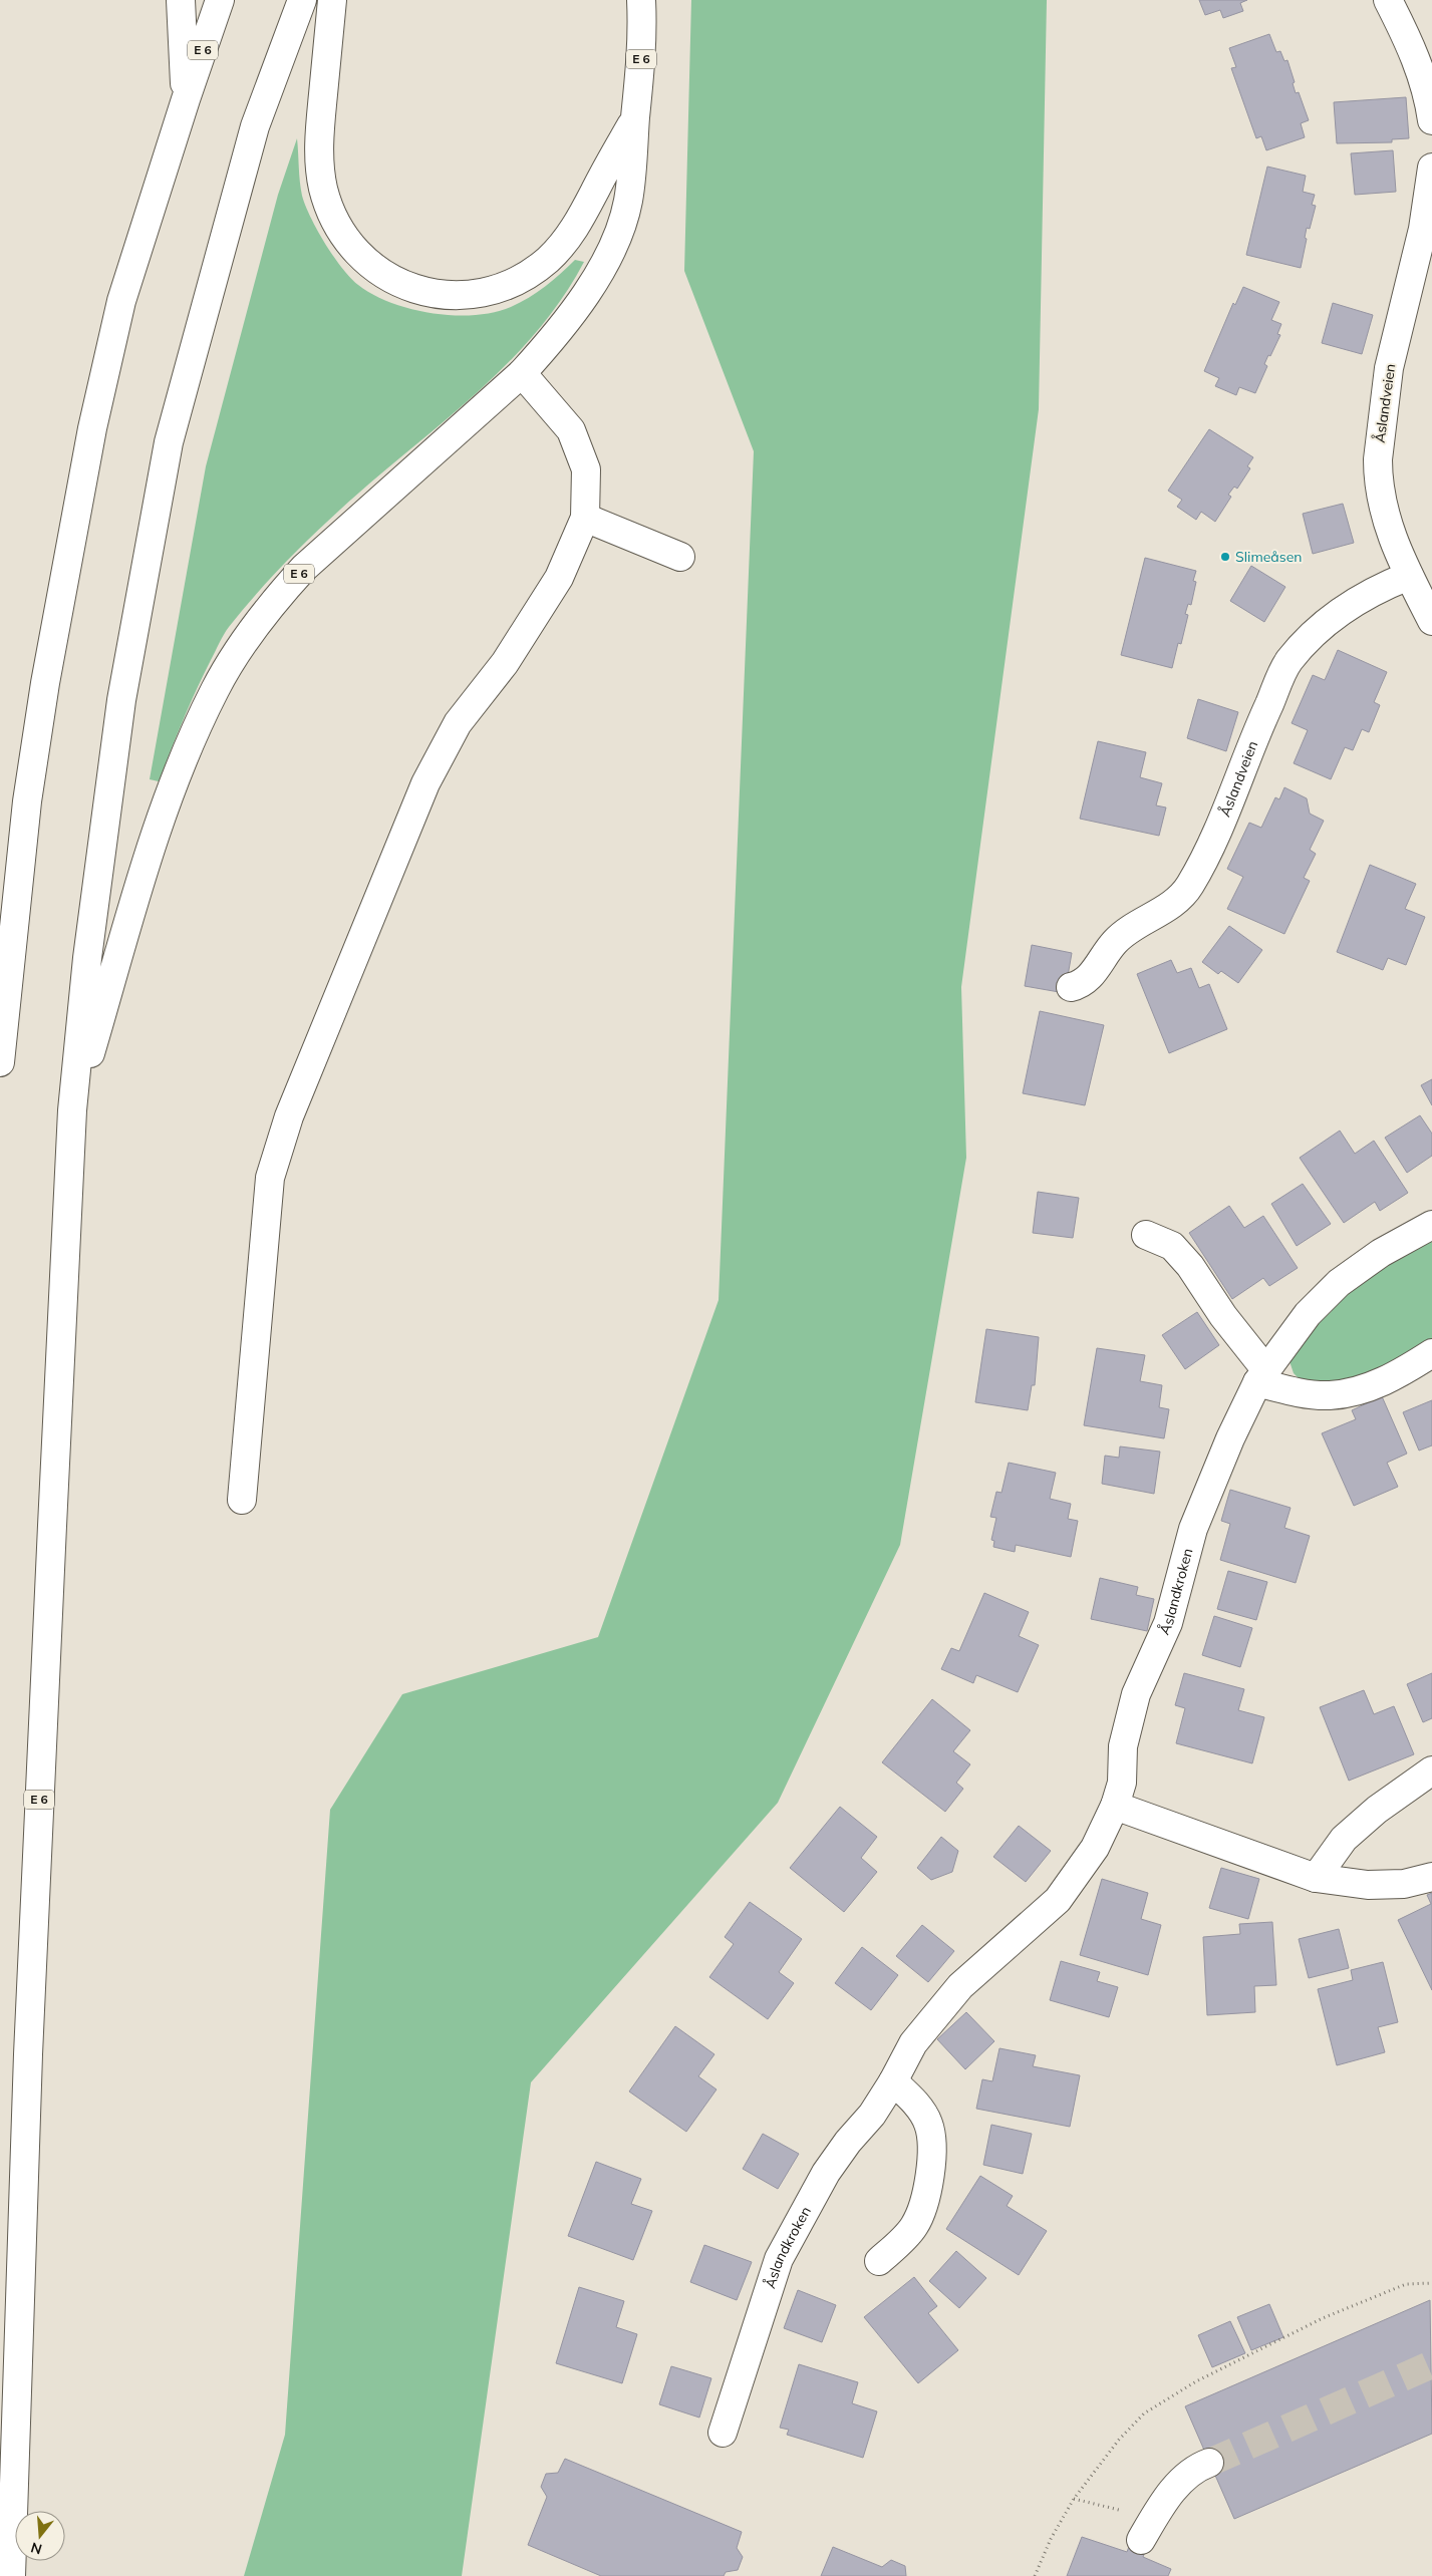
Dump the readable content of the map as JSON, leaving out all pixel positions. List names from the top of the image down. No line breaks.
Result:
{"streets":{"main road":["E 6","Åslandveien","Åslandkroken"]},"places":["Slimeåsen"],"north":"bottom"}
